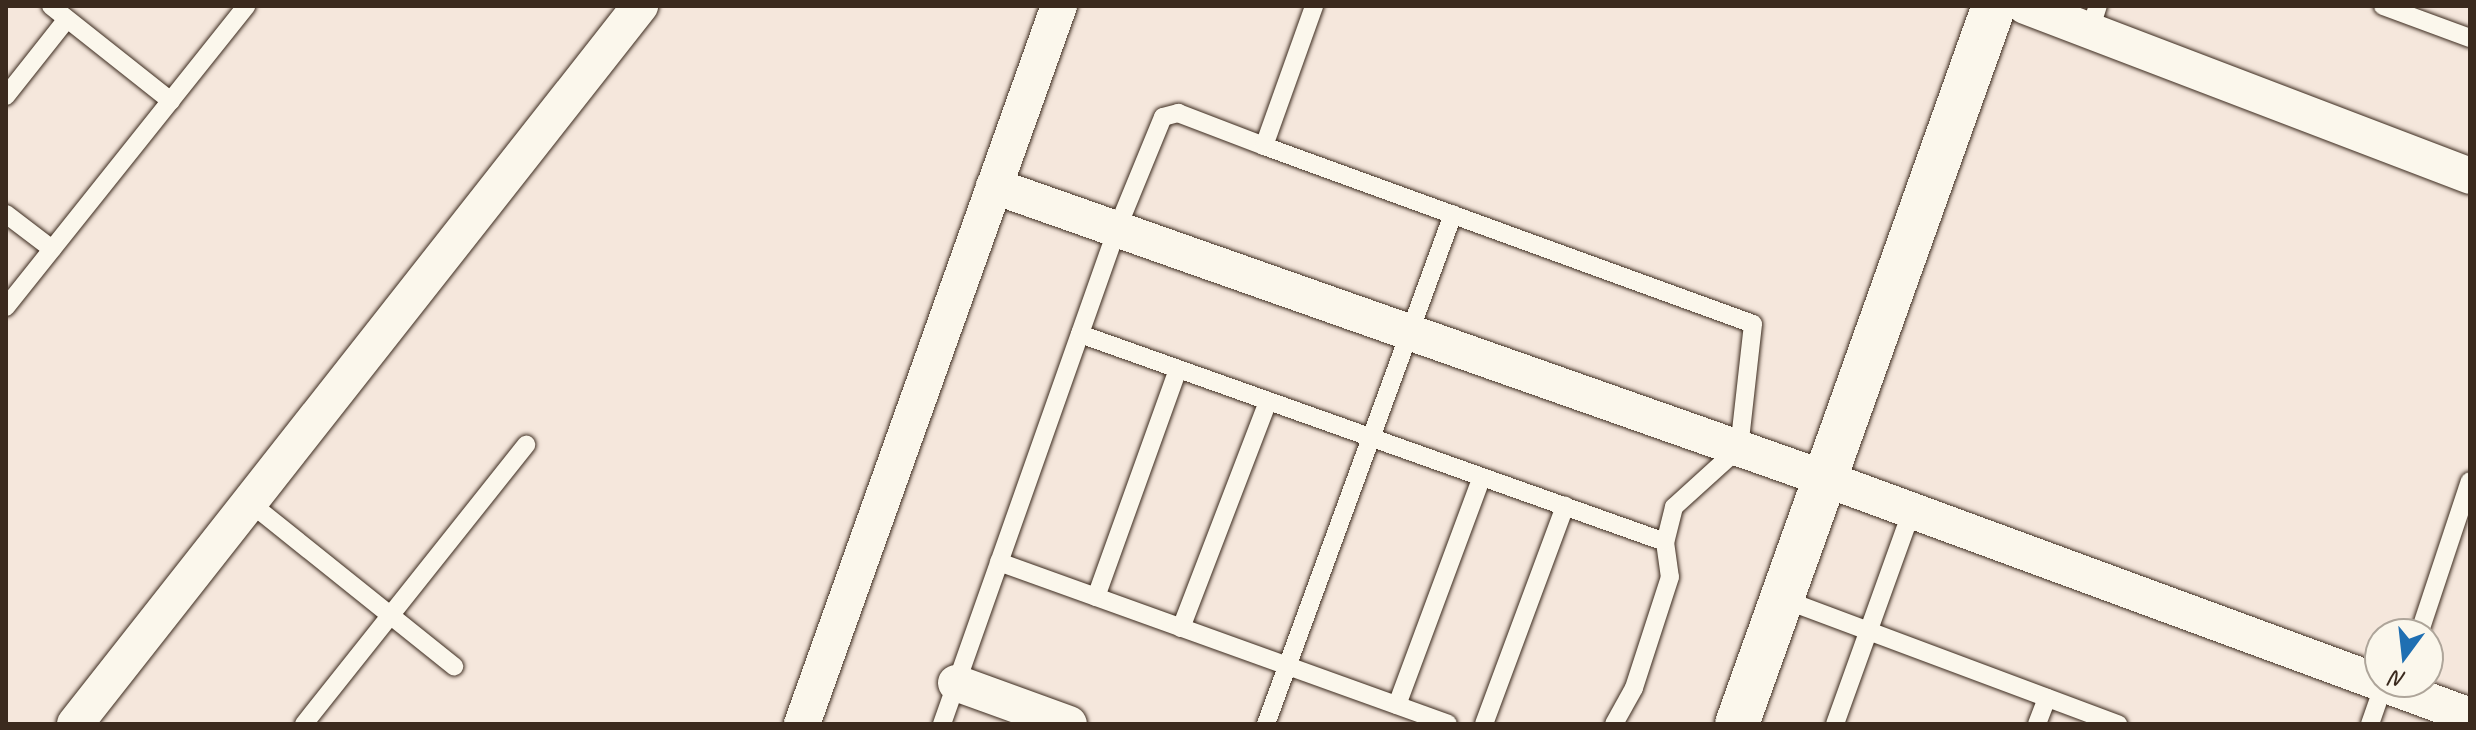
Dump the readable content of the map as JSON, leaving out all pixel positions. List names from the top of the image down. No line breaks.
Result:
{"north":"bottom"}
